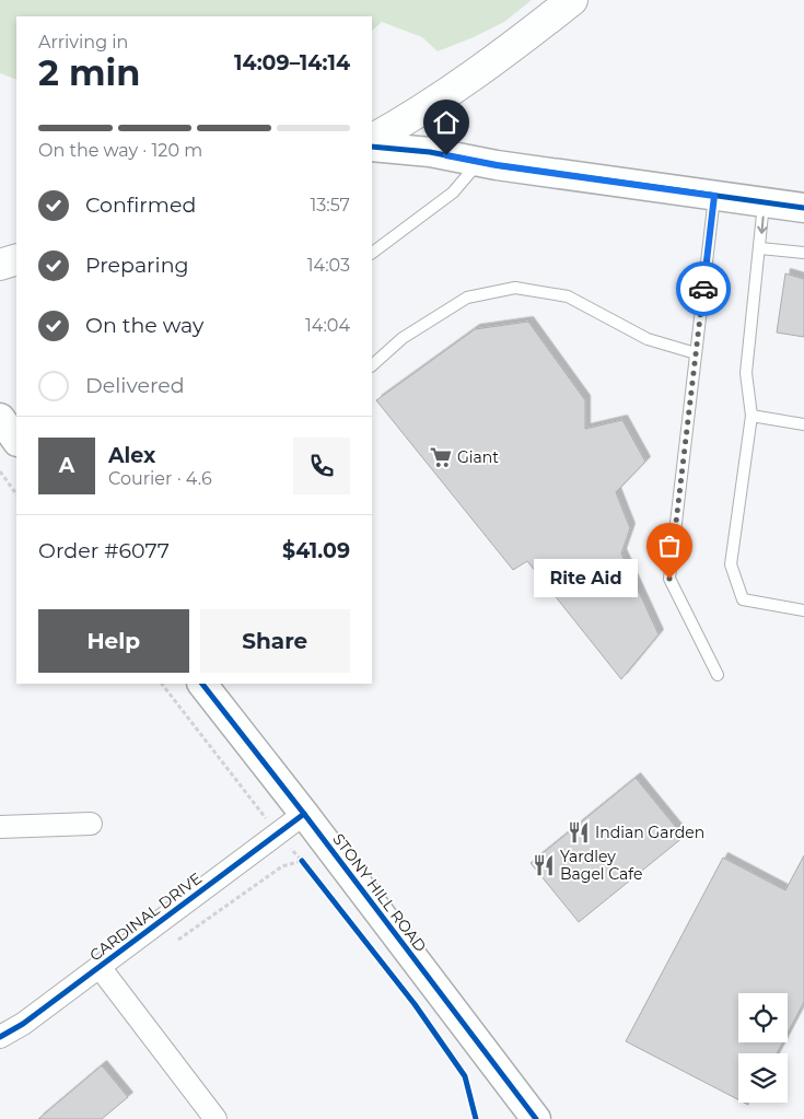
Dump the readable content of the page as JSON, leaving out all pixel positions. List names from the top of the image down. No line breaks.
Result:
{"streets":{"street":["STONY HILL ROAD","CARDINAL DRIVE"]},"crossings":[["STONY HILL ROAD","CARDINAL DRIVE"]],"places":{"supermarket":["Giant"],"other":["Rite Aid"],"restaurant":["Indian Garden","Yardley Bagel Cafe"]},"page":{"heading":["2 min","Arriving in","14:09–14:14"],"panel":["Alex","Courier · 4.6","Order #6077","$41.09"],"bar":"On the way · 120 m","list":[["Confirmed","13:57"],["Preparing","14:03"],["On the way","14:04"],"Delivered"],"round":"A","bubble":"Rite Aid","buttons":["Help","Share"]}}
